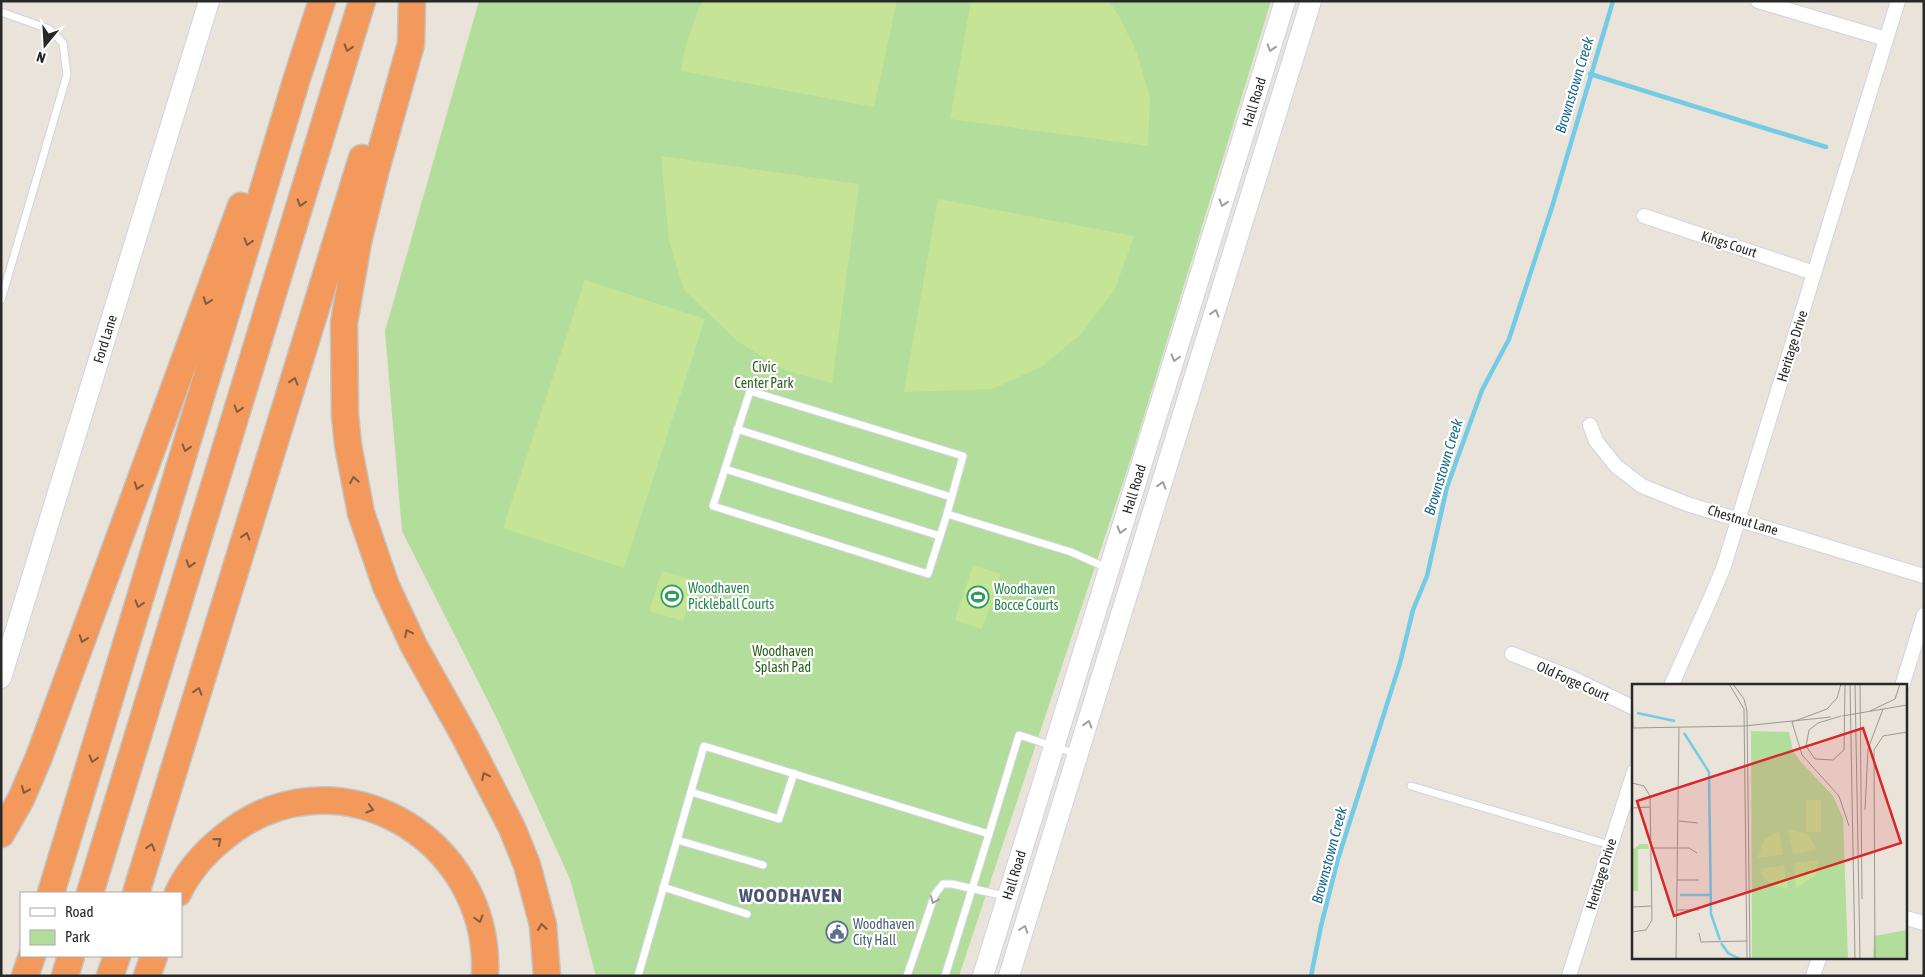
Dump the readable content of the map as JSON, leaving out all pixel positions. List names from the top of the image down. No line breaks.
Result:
{"streets":{"street":["Hall Road","Kings Court","Ford Lane","Heritage Drive","Chestnut Lane","Old Forge Court"]},"crossings":[["Kings Court","Heritage Drive"],["Heritage Drive","Chestnut Lane"]],"districts":["WOODHAVEN"],"water":["Brownstown Creek"],"parks":["Civic Center Park","Woodhaven Splash Pad"],"places":{"sports":["Woodhaven Pickleball Courts","Woodhaven Bocce Courts"],"public building":["Woodhaven City Hall"]},"legend":["Road","Park"],"north":"bottom"}
